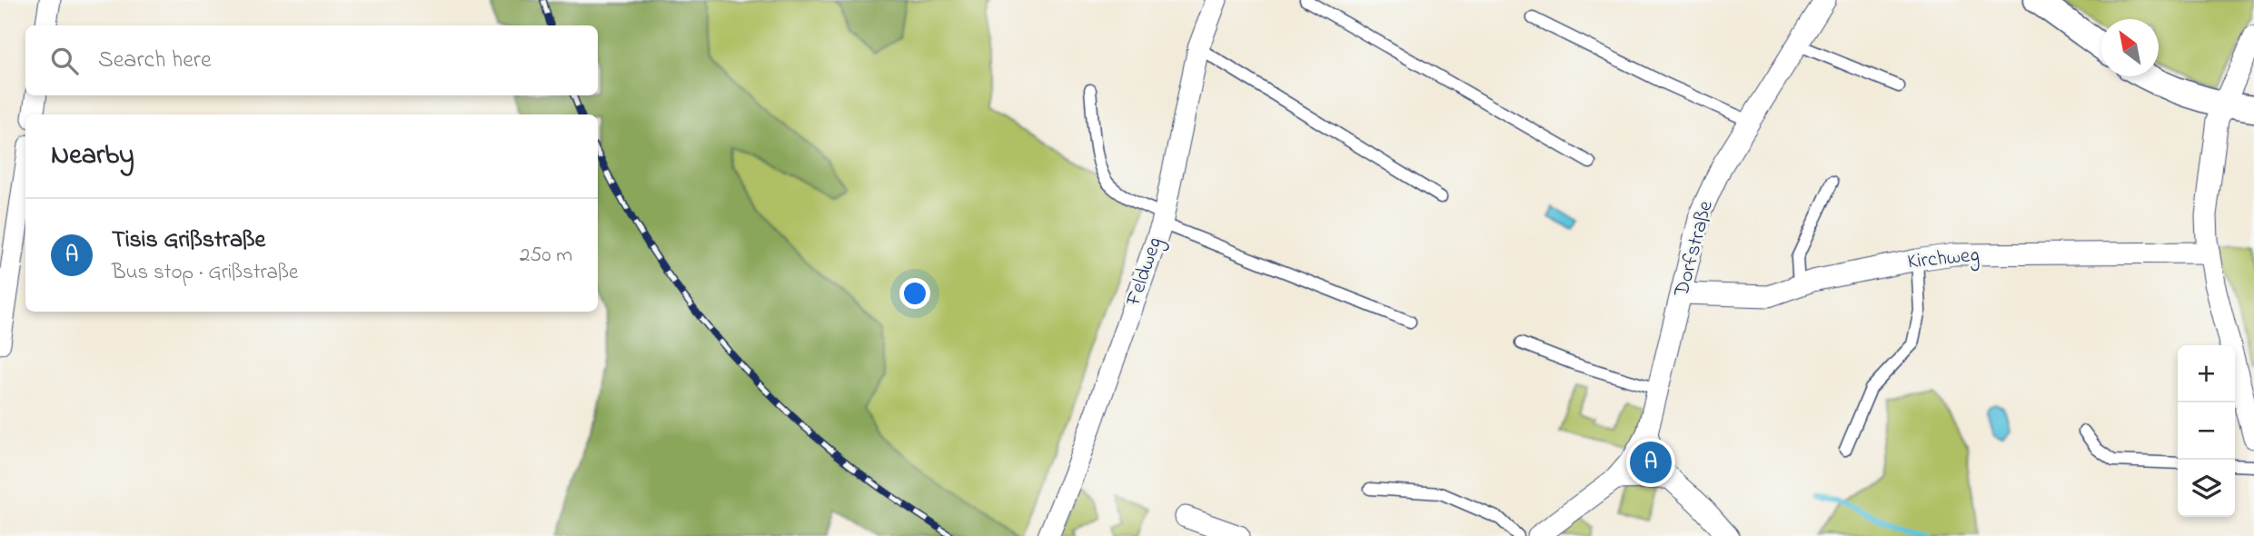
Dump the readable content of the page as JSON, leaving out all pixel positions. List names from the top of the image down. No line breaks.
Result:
{"streets":{"street":["Dorfstraße","Kirchweg","Feldweg"]},"crossings":[["Dorfstraße","Kirchweg"]],"north":"top left","page":{"search":"Search here","heading":"Nearby","list":[{"mark":"A","name":"Tisis Grißstraße","note":"Bus stop · Grißstraße","value":"250 m"}],"map_buttons":["+","−"],"pins":"A"}}
